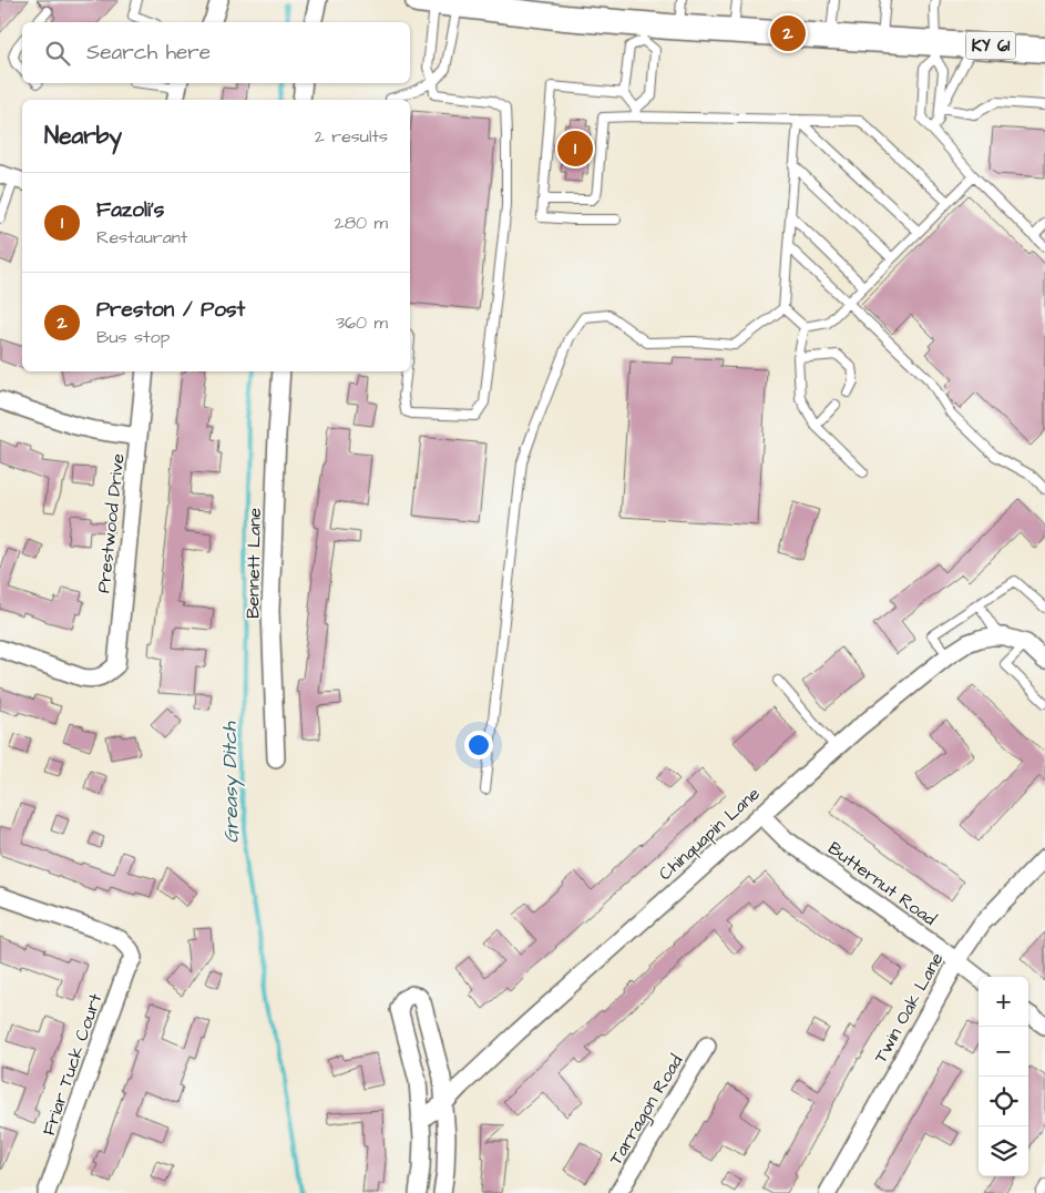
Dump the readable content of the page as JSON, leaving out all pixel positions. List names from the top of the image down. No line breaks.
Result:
{"streets":{"main road":["KY 61"],"street":["Prestwood Drive","Bennett Lane","Chinquapin Lane","Butternut Road","Twin Oak Lane","Friar Tuck Court","Tarragon Road"]},"crossings":[["Chinquapin Lane","Butternut Road"],["Butternut Road","Twin Oak Lane"]],"water":["Greasy Ditch"],"page":{"pins":["2","1"],"search":"Search here","heading":["Nearby","2 results"],"list":[{"mark":"1","name":"Fazoli's","note":"Restaurant","value":"280 m"},{"mark":"2","name":"Preston / Post","note":"Bus stop","value":"360 m"}],"map_buttons":["+","−"]}}
